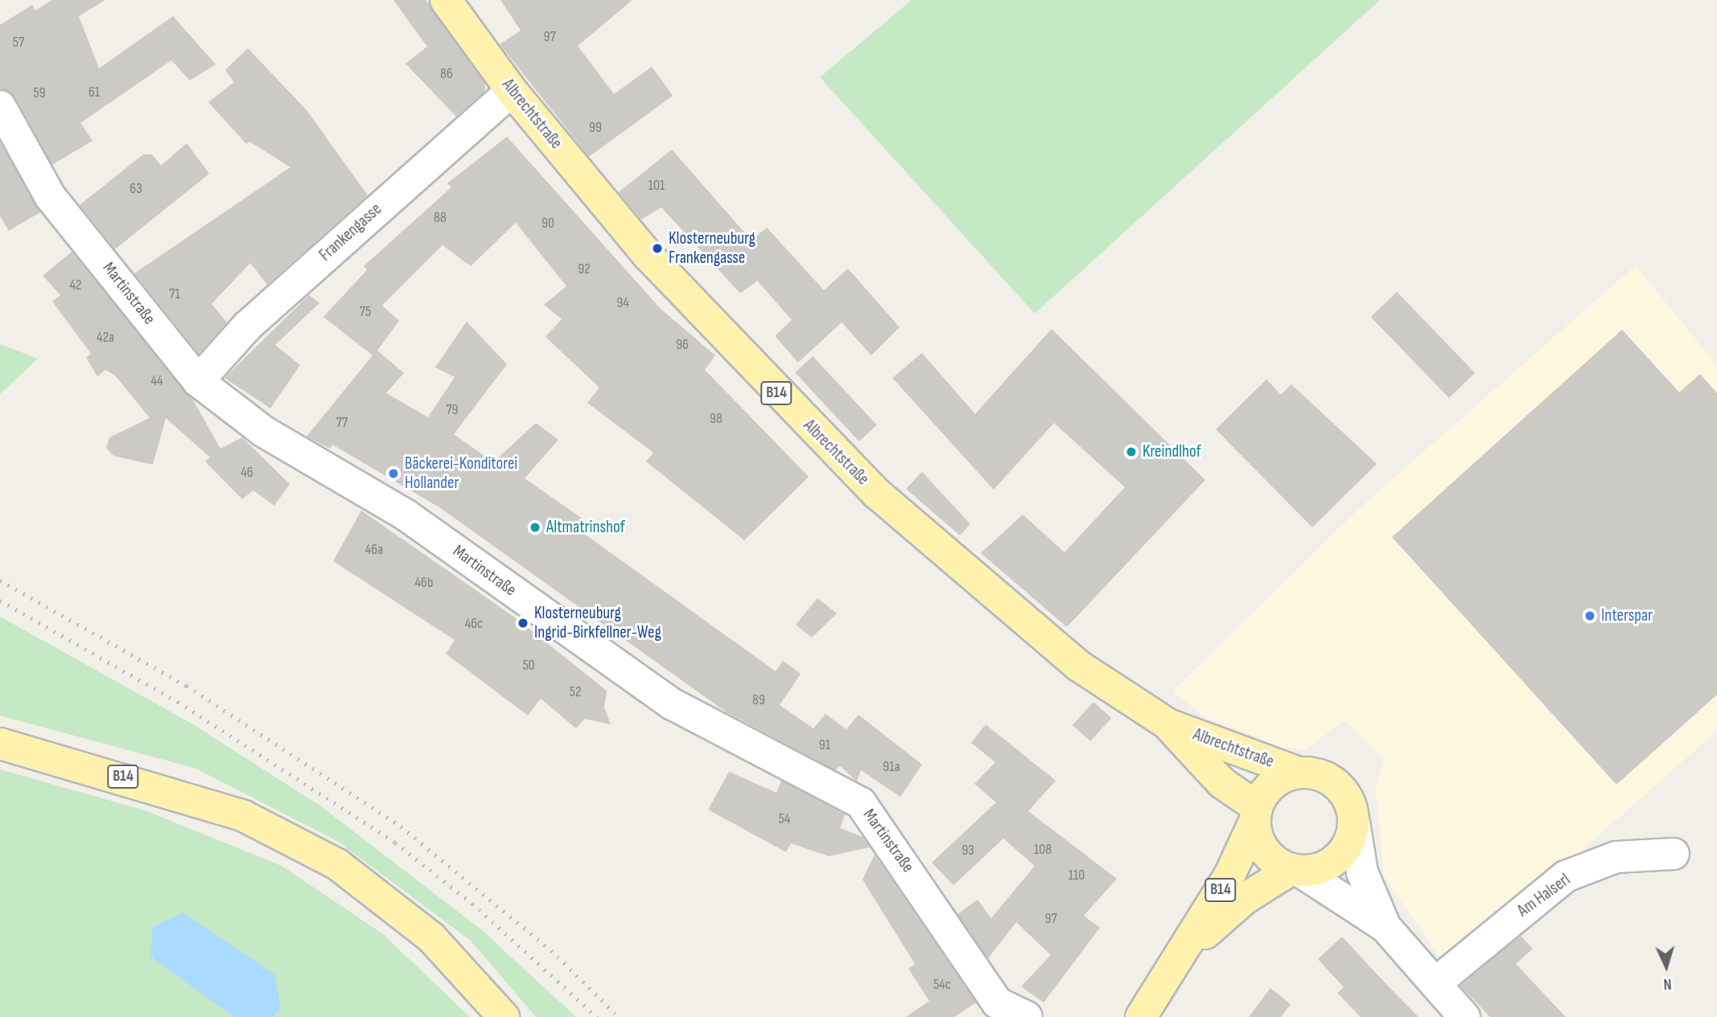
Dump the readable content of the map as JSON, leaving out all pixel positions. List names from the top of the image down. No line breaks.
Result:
{"streets":{"main road":["Albrechtstraße","B14"],"street":["Frankengasse","Martinstraße","Am Halserl"]},"crossings":[["Albrechtstraße","Frankengasse"],["Albrechtstraße","B14"],["Frankengasse","Martinstraße"]],"places":["Klosterneuburg Frankengasse","Kreindlhof","Bäckerei-Konditorei Hollander","Altmatrinshof","Interspar","Klosterneuburg Ingrid-Birkfellner-Weg"],"house_numbers":["97","57","86","61","59","99","101","63","88","90","92","42","71","94","75","42a","96","44","79","98","77","46","46a","46b","46c","50","52","89","91","91a","54","108","93","110","97","54c"],"north":"bottom"}
